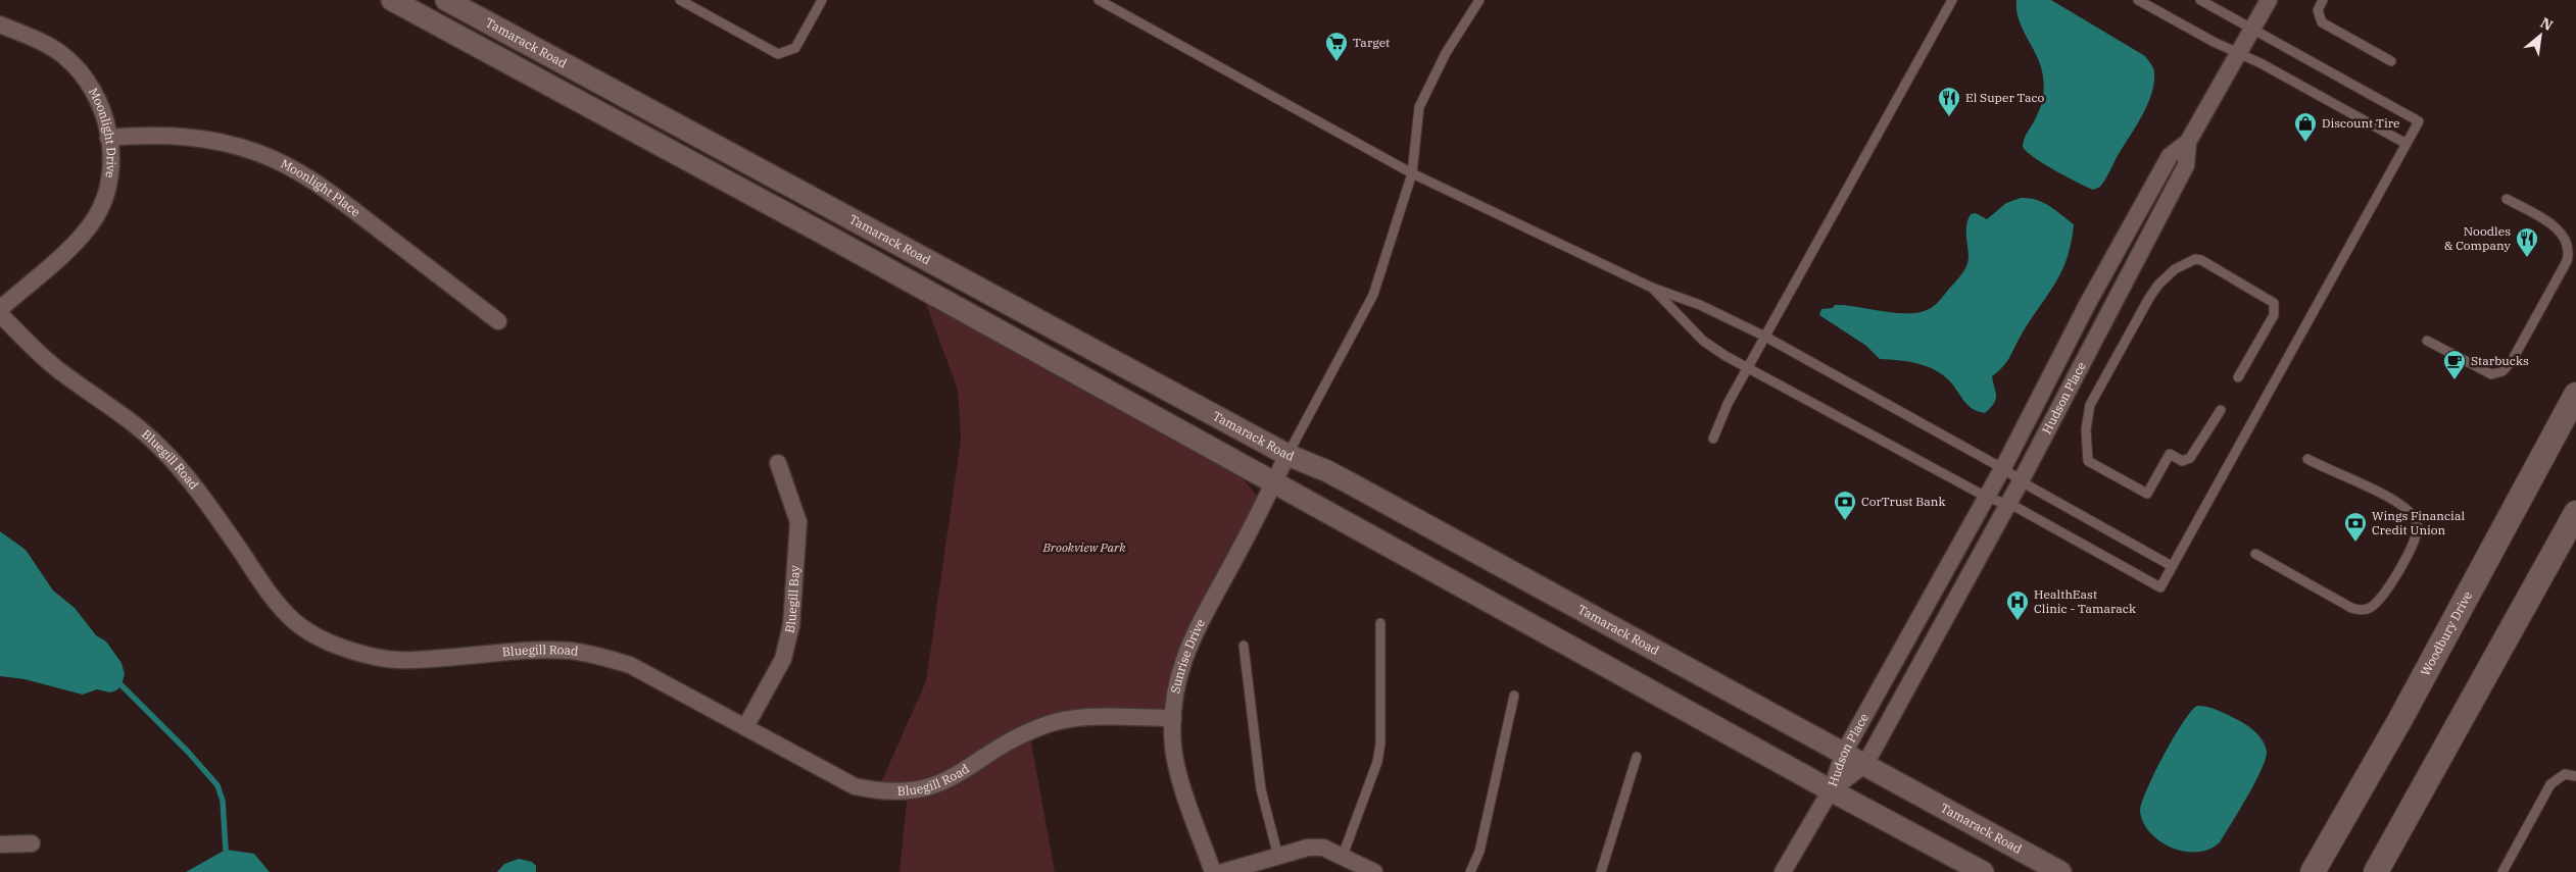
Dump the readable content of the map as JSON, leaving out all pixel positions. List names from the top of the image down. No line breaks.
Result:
{"streets":{"main road":["Woodbury Drive"],"street":["Tamarack Road","Moonlight Drive","Moonlight Place","Hudson Place","Bluegill Road","Bluegill Bay","Sunrise Drive"]},"crossings":[["Tamarack Road","Hudson Place"],["Tamarack Road","Sunrise Drive"],["Moonlight Drive","Moonlight Place"],["Bluegill Road","Bluegill Bay"],["Bluegill Road","Sunrise Drive"]],"parks":["Brookview Park"],"places":{"supermarket":["Target"],"restaurant":["El Super Taco","Noodles & Company"],"shop":["Discount Tire"],"cafe":["Starbucks"],"bank":["CorTrust Bank","Wings Financial Credit Union"],"hospital":["HealthEast Clinic - Tamarack"]},"north":"top right"}
